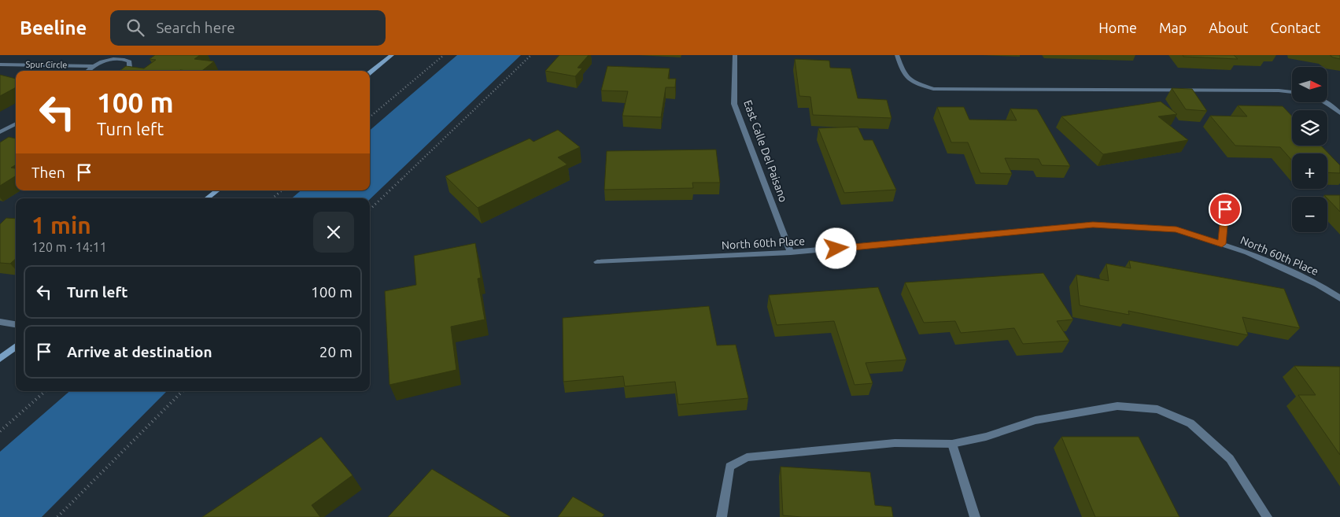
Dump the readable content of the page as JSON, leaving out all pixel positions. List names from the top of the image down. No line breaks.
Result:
{"streets":{"street":["Spur Circle","East Calle Del Paisano","North 60th Place"]},"crossings":[["East Calle Del Paisano","North 60th Place"]],"north":"right","page":{"header":"Beeline","search":"Search here","nav":["Home","Map","About","Contact"],"map_buttons":["+","−"],"turn":["100 m","Turn left"],"then":"Then","heading":["1 min","120 m · 14:11"],"list":[{"name":"Turn left","value":"100 m"},{"name":"Arrive at destination","value":"20 m"}]}}
